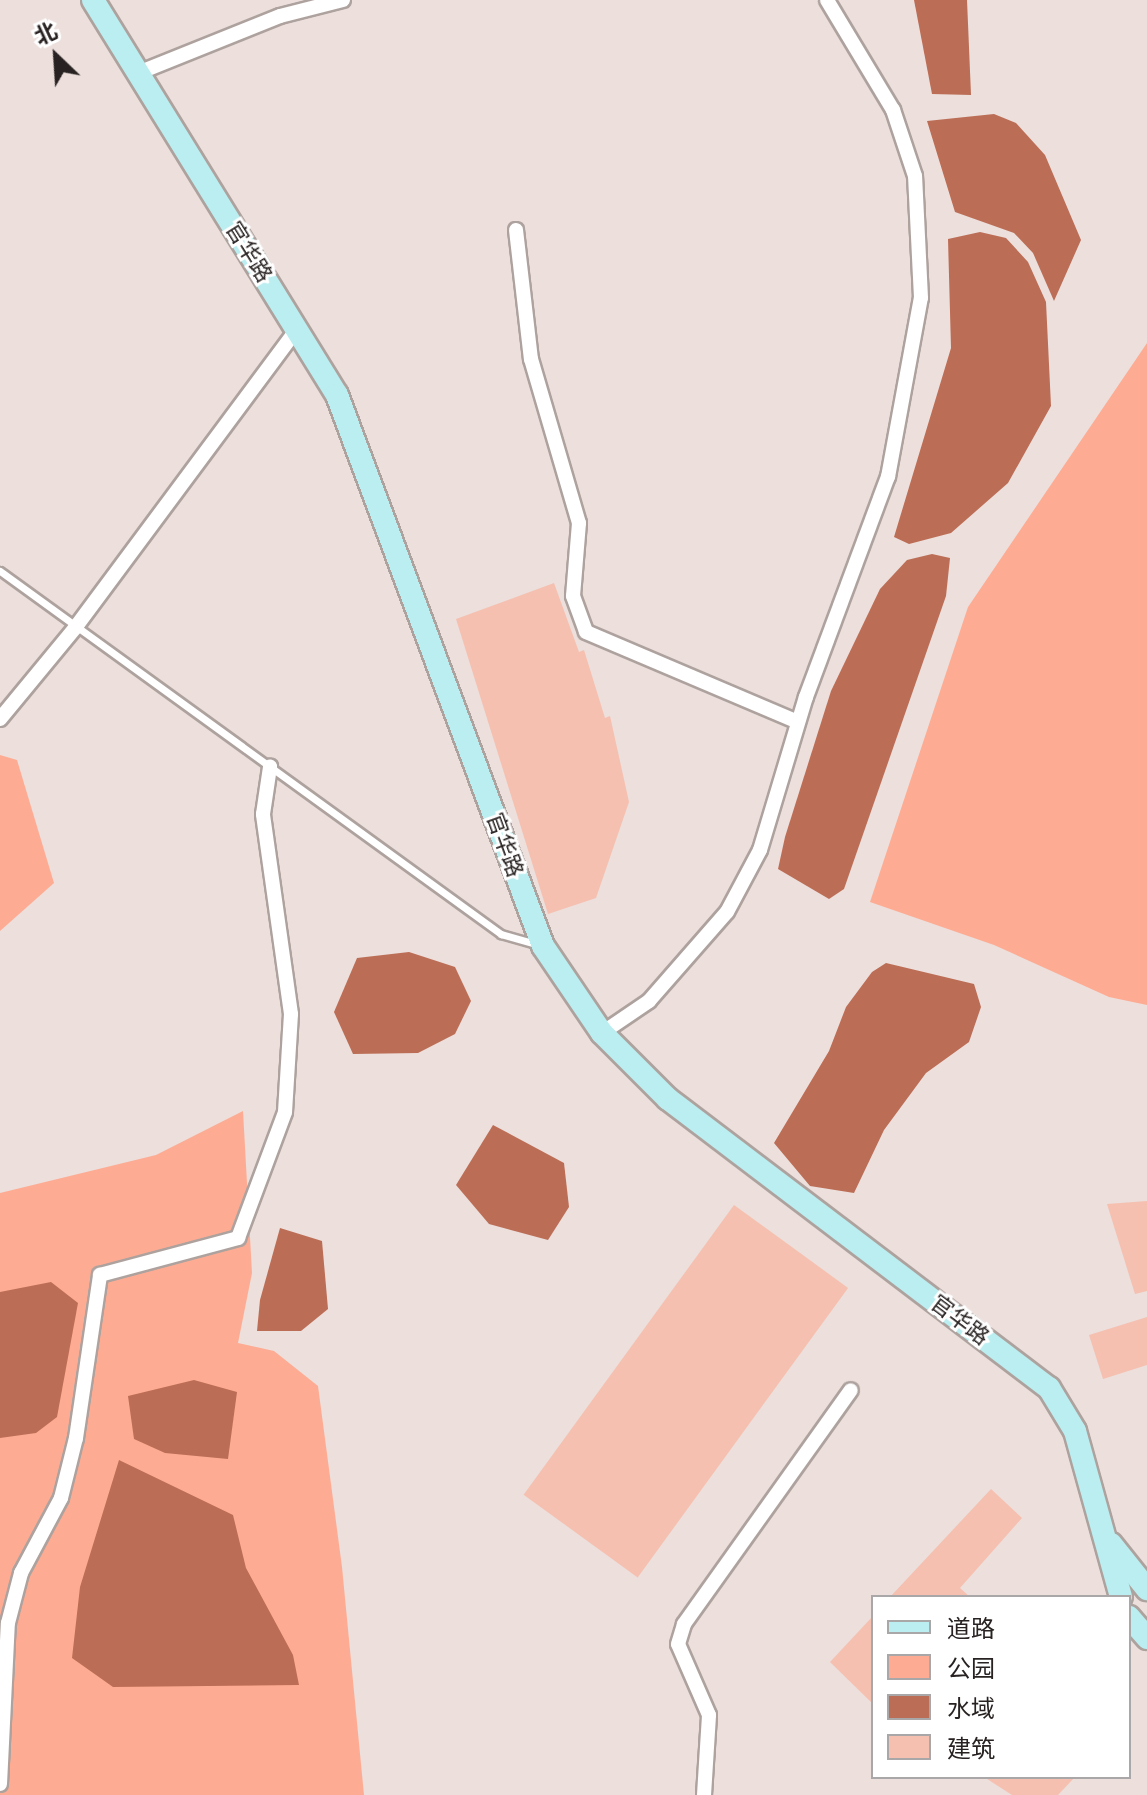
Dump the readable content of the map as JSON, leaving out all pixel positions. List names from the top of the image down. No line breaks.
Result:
{"streets":{"main road":["官华路"]},"legend":["道路","公园","水域","建筑"],"north":"top left"}
